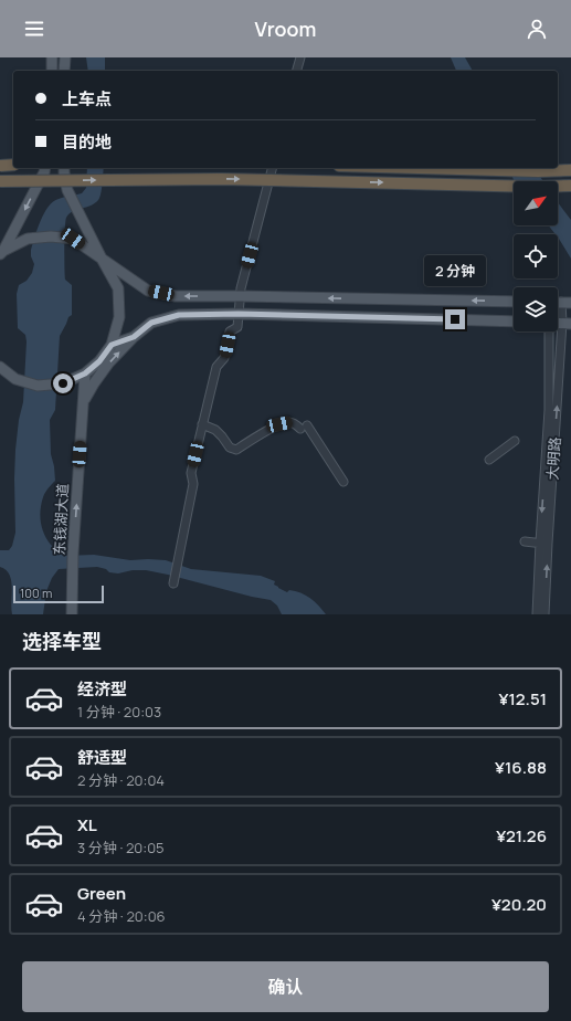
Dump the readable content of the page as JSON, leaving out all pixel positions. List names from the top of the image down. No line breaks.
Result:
{"streets":{"main road":["东钱湖大道"],"street":["大明路"]},"one_way":["东钱湖大道"],"scale_bar":"100 m","north":"top right","page":{"header":"Vroom","banner":["上车点","目的地"],"bubble":"2 分钟","scale":"100 m","heading":"选择车型","list":[{"name":"经济型","note":"1 分钟 · 20:03","value":"¥12.51"},{"name":"舒适型","note":"2 分钟 · 20:04","value":"¥16.88"},{"name":"XL","note":"3 分钟 · 20:05","value":"¥21.26"},{"name":"Green","note":"4 分钟 · 20:06","value":"¥20.20"}],"buttons":"确认"}}
